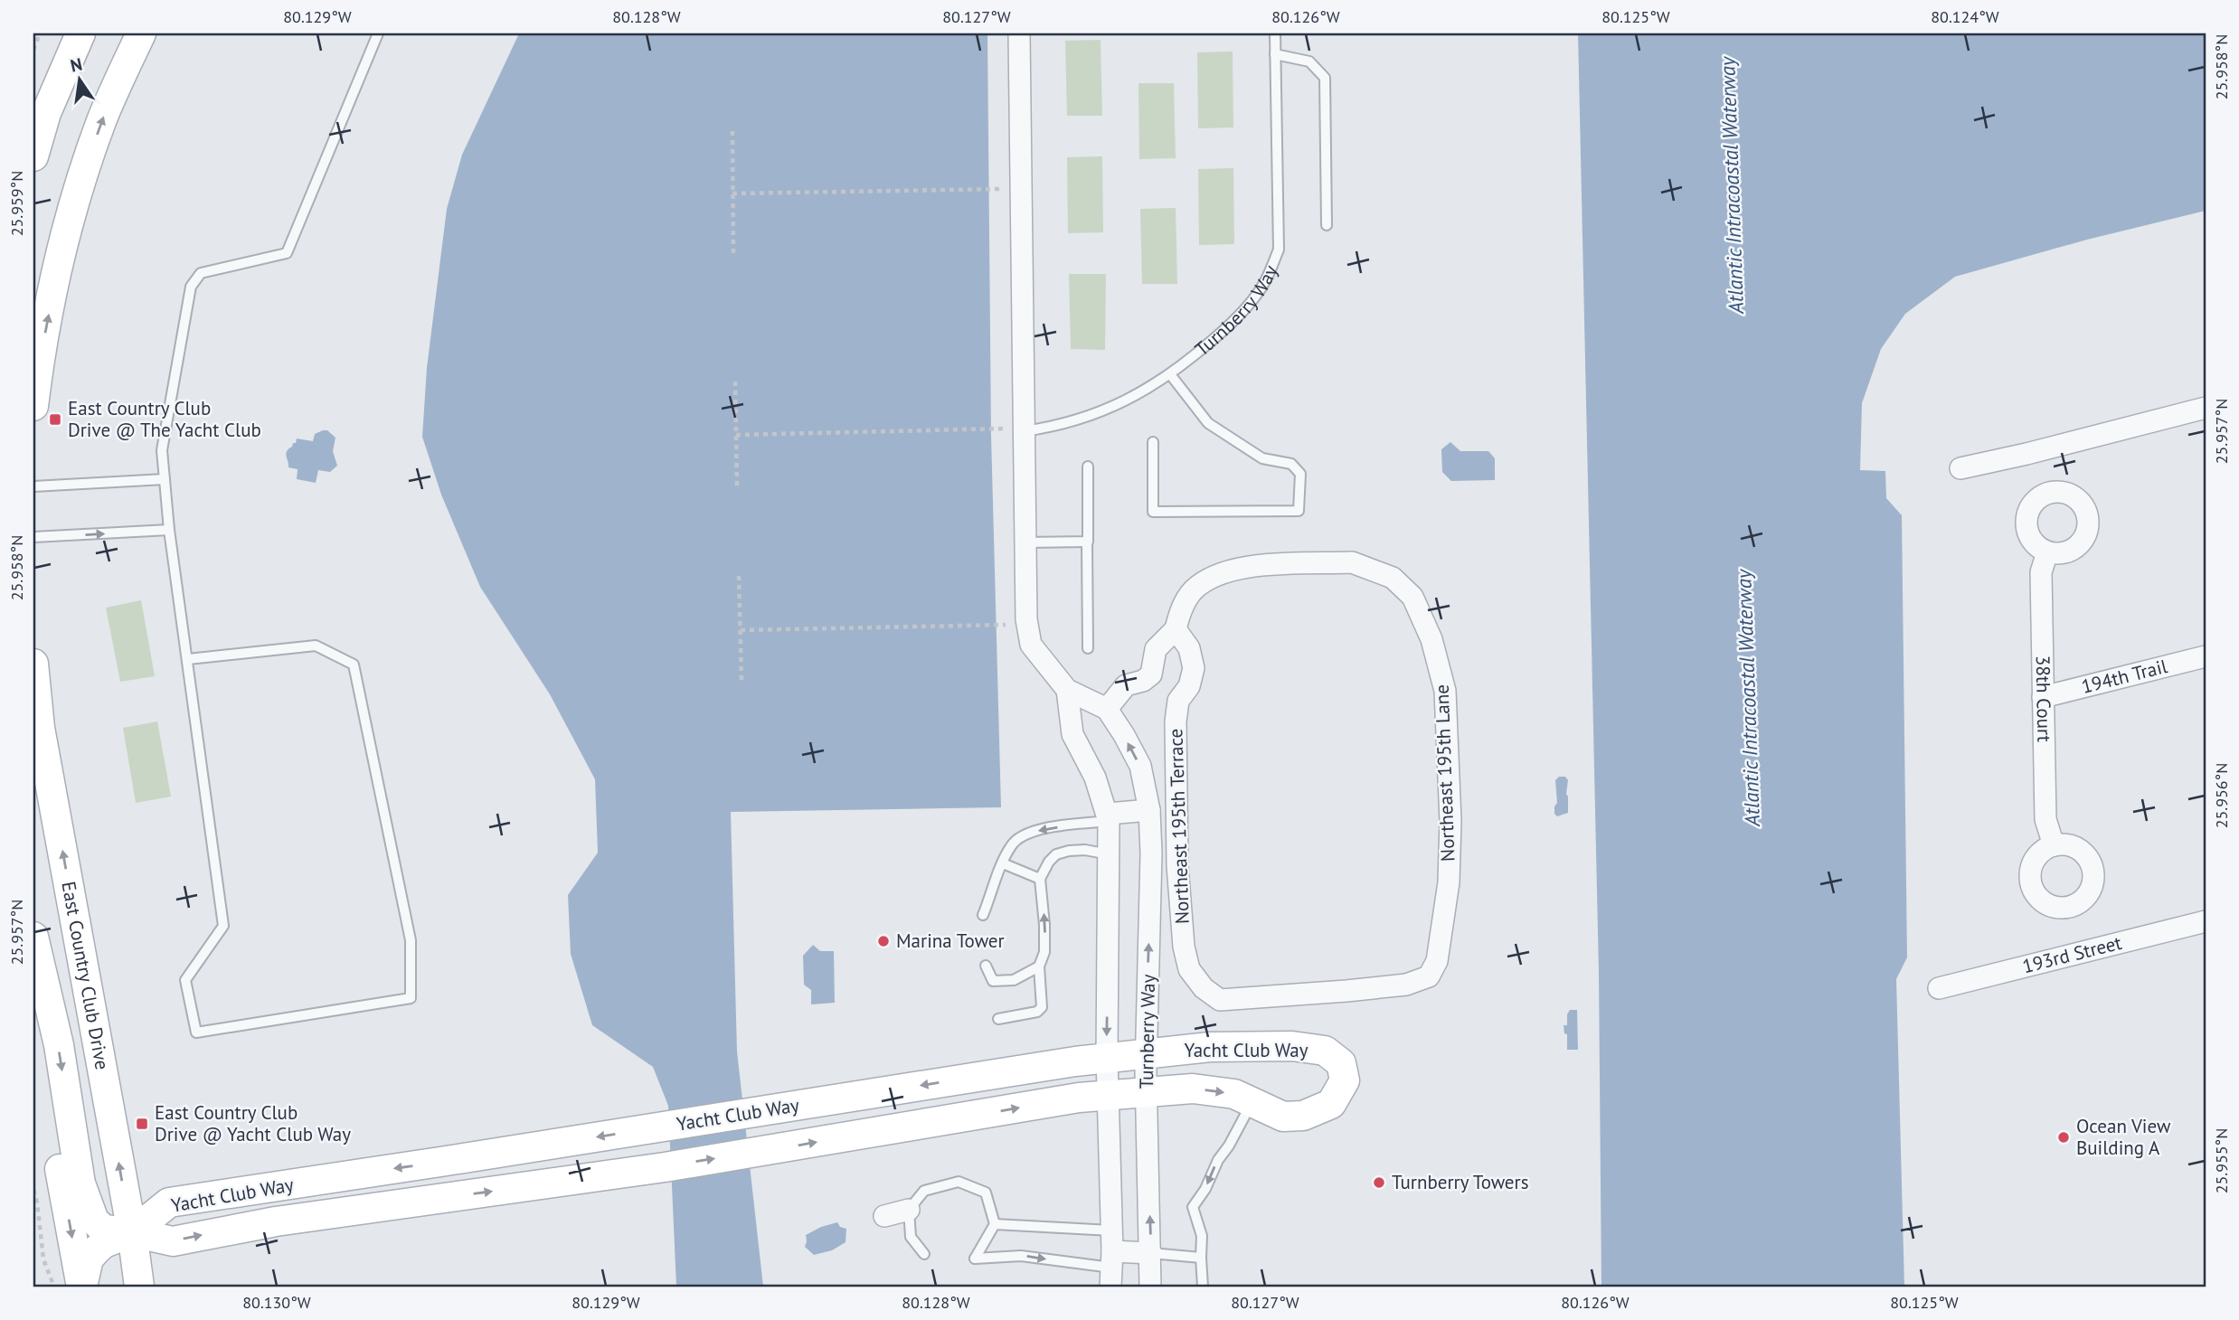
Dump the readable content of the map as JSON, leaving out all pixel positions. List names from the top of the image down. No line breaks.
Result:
{"streets":{"street":["Turnberry Way","194th Trail","38th Court","Northeast 195th Lane","Northeast 195th Terrace","193rd Street","East Country Club Drive","Yacht Club Way"]},"crossings":[["Turnberry Way","Northeast 195th Lane"],["Turnberry Way","Yacht Club Way"],["194th Trail","38th Court"],["Northeast 195th Lane","Northeast 195th Terrace"],["East Country Club Drive","Yacht Club Way"]],"water":["Atlantic Intracoastal Waterway"],"places":{"transit":["East Country Club Drive @ The Yacht Club","East Country Club Drive @ Yacht Club Way"],"other":["Marina Tower","Ocean View Building A","Turnberry Towers"]},"north":"top","coordinates":["80.129°W","80.128°W","80.127°W","80.126°W","80.125°W","80.124°W","25.958°N","25.959°N","25.957°N","25.956°N","25.955°N","80.130°W"]}
